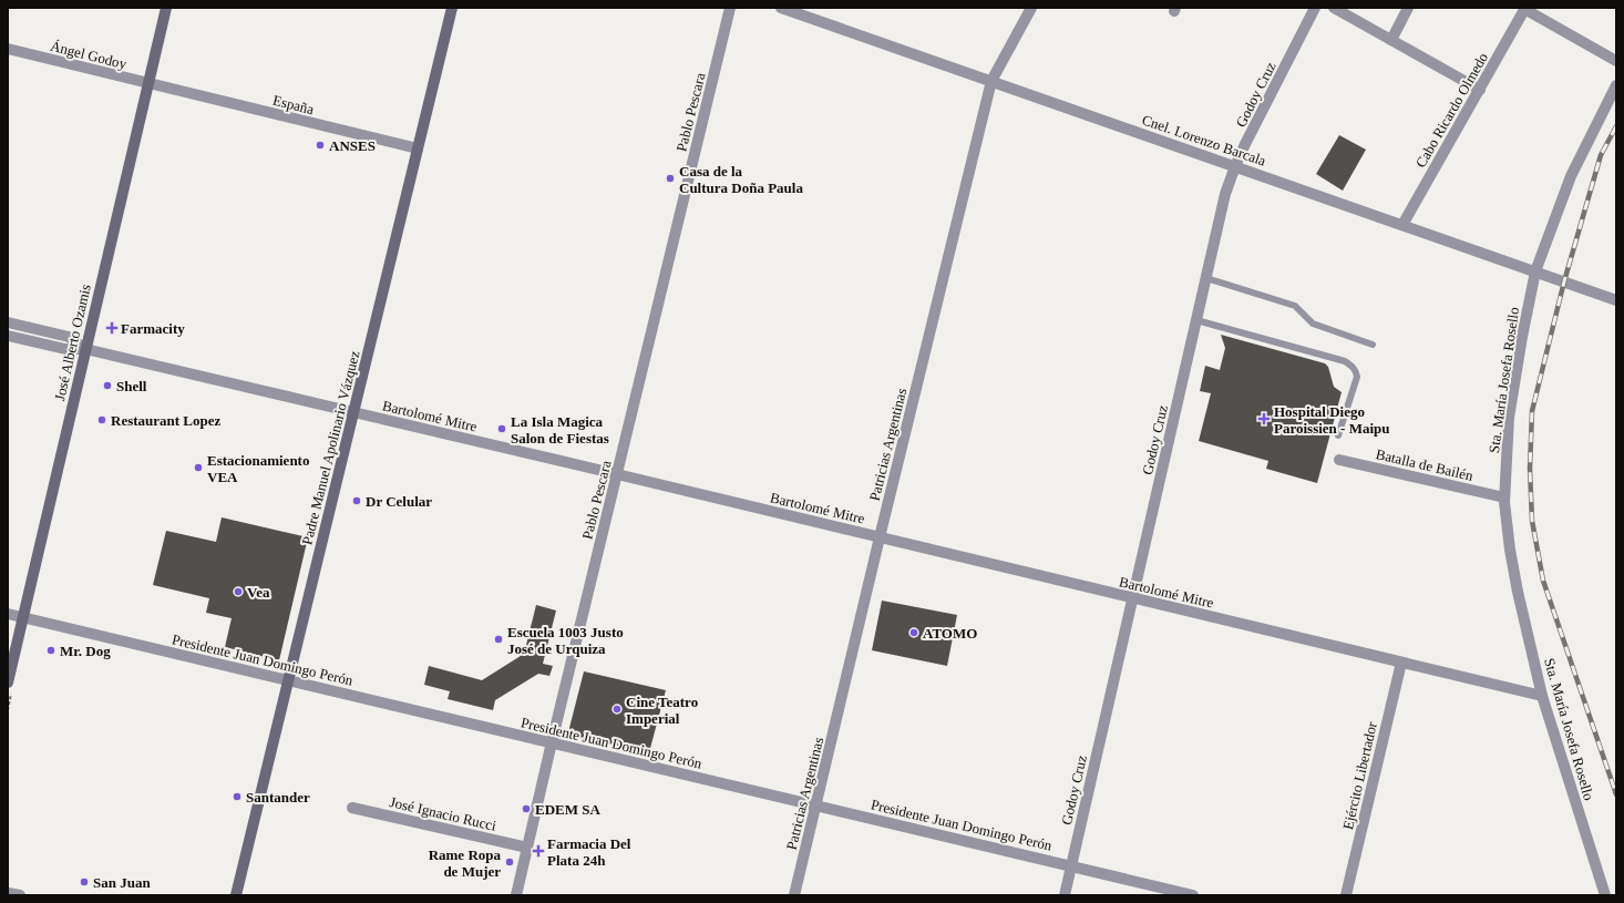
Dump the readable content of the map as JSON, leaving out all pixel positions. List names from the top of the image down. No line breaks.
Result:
{"streets":{"main road":["José Alberto Ozamis","Padre Manuel Apolinario Vázquez"],"street":["Ángel Godoy","Godoy Cruz","España","Cabo Ricardo Olmedo","Pablo Pescara","Cnel. Lorenzo Barcala","Sta. María Josefa Rosello","Bartolomé Mitre","Patricias Argentinas","Batalla de Bailén","Presidente Juan Domingo Perón","Ejército Libertador","José Ignacio Rucci"]},"crossings":[["Ángel Godoy","España"],["Ángel Godoy","José Alberto Ozamis"],["Godoy Cruz","Cnel. Lorenzo Barcala"],["Godoy Cruz","Bartolomé Mitre"],["Godoy Cruz","Presidente Juan Domingo Perón"],["España","Padre Manuel Apolinario Vázquez"],["Cabo Ricardo Olmedo","Cnel. Lorenzo Barcala"],["Pablo Pescara","Bartolomé Mitre"],["Pablo Pescara","Presidente Juan Domingo Perón"],["Pablo Pescara","José Ignacio Rucci"],["Cnel. Lorenzo Barcala","Sta. María Josefa Rosello"],["Cnel. Lorenzo Barcala","Patricias Argentinas"],["José Alberto Ozamis","Bartolomé Mitre"],["José Alberto Ozamis","Presidente Juan Domingo Perón"],["Sta. María Josefa Rosello","Bartolomé Mitre"],["Sta. María Josefa Rosello","Batalla de Bailén"],["Bartolomé Mitre","Patricias Argentinas"],["Bartolomé Mitre","Padre Manuel Apolinario Vázquez"],["Bartolomé Mitre","Ejército Libertador"],["Patricias Argentinas","Presidente Juan Domingo Perón"],["Padre Manuel Apolinario Vázquez","Presidente Juan Domingo Perón"]],"places":{"other":["ANSES","Casa de la Cultura Doña Paula","Shell","Restaurant Lopez","La Isla Magica Salon de Fiestas","Estacionamiento VEA","Dr Celular","Vea","ATOMO","Escuela 1003 Justo José de Urquiza","Mr. Dog","Cine Teatro Imperial","Santander","EDEM SA","Rame Ropa de Mujer","San Juan"],"health":["Farmacity","Hospital Diego Paroissien - Maipu","Farmacia Del Plata 24h"]}}
